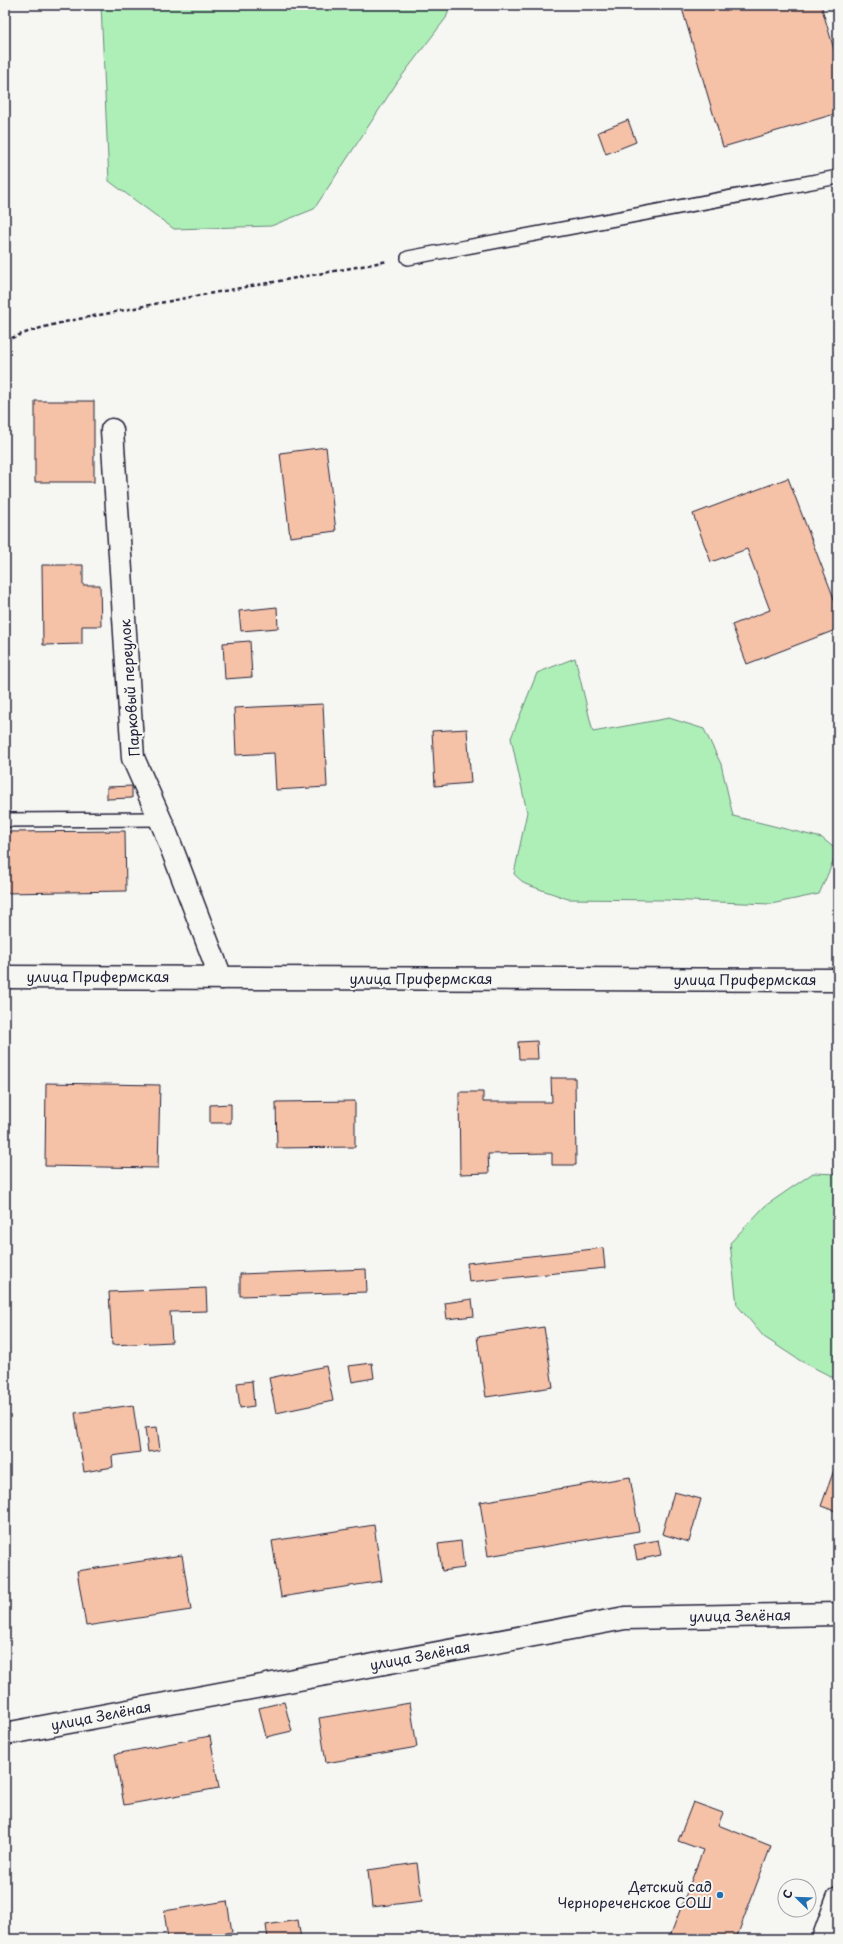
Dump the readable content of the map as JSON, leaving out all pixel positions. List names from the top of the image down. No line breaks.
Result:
{"streets":{"street":["Парковый переулок","улица Прифермская","улица Зелёная"]},"crossings":[["Парковый переулок","улица Прифермская"]],"places":["Детский сад Чернореченское СОШ"],"north":"top left"}
